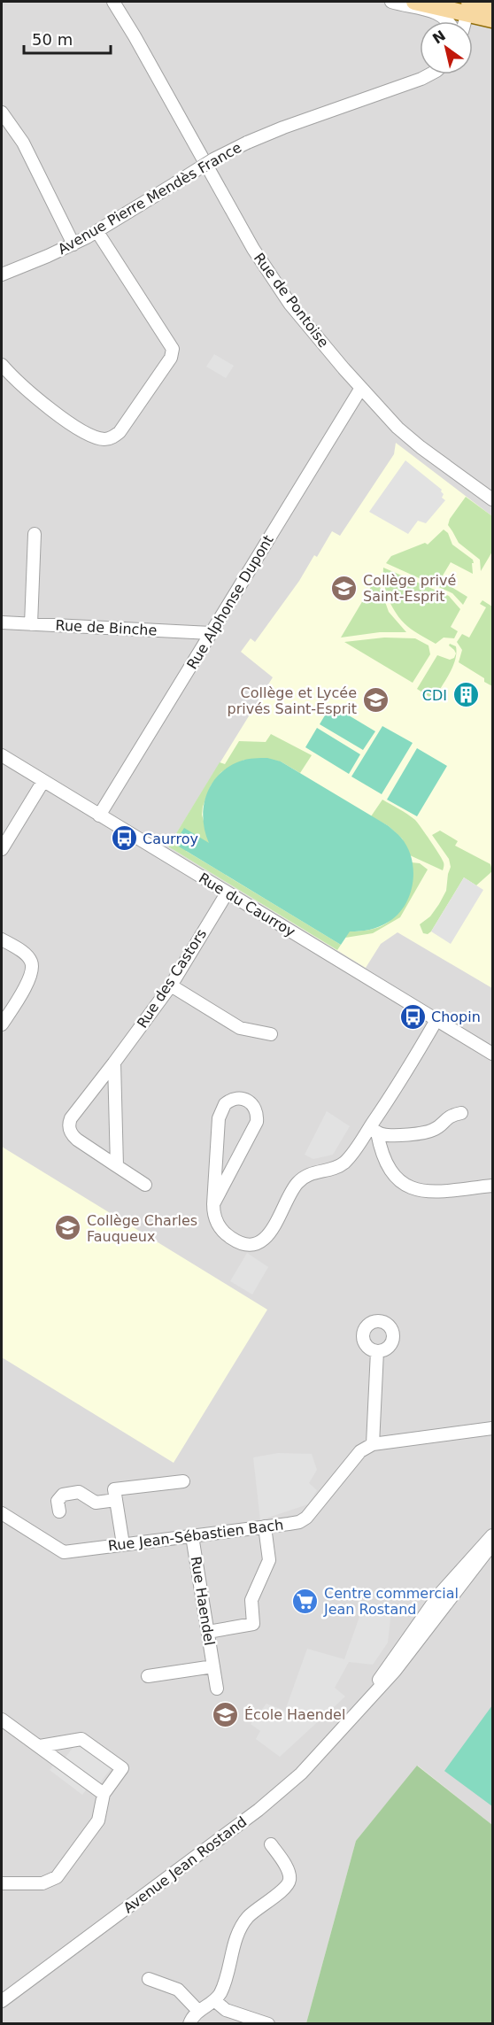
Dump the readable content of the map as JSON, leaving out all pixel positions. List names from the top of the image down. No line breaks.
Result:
{"streets":{"street":["Avenue Pierre Mendès France","Rue de Pontoise","Rue Alphonse Dupont","Rue de Binche","Rue du Caurroy","Rue des Castors","Rue Jean-Sébastien Bach","Rue Haendel","Avenue Jean Rostand"]},"crossings":[["Rue de Pontoise","Rue Alphonse Dupont"],["Rue Alphonse Dupont","Rue de Binche"],["Rue Alphonse Dupont","Rue du Caurroy"],["Rue du Caurroy","Rue des Castors"],["Rue Jean-Sébastien Bach","Rue Haendel"]],"places":{"school or university":["Collège privé Saint-Esprit","Collège et Lycée privés Saint-Esprit","Collège Charles Fauqueux","École Haendel"],"building":["CDI"],"bus stop":["Caurroy","Chopin"],"supermarket":["Centre commercial Jean Rostand"]},"scale_bar":"50 m","north":"top left"}
